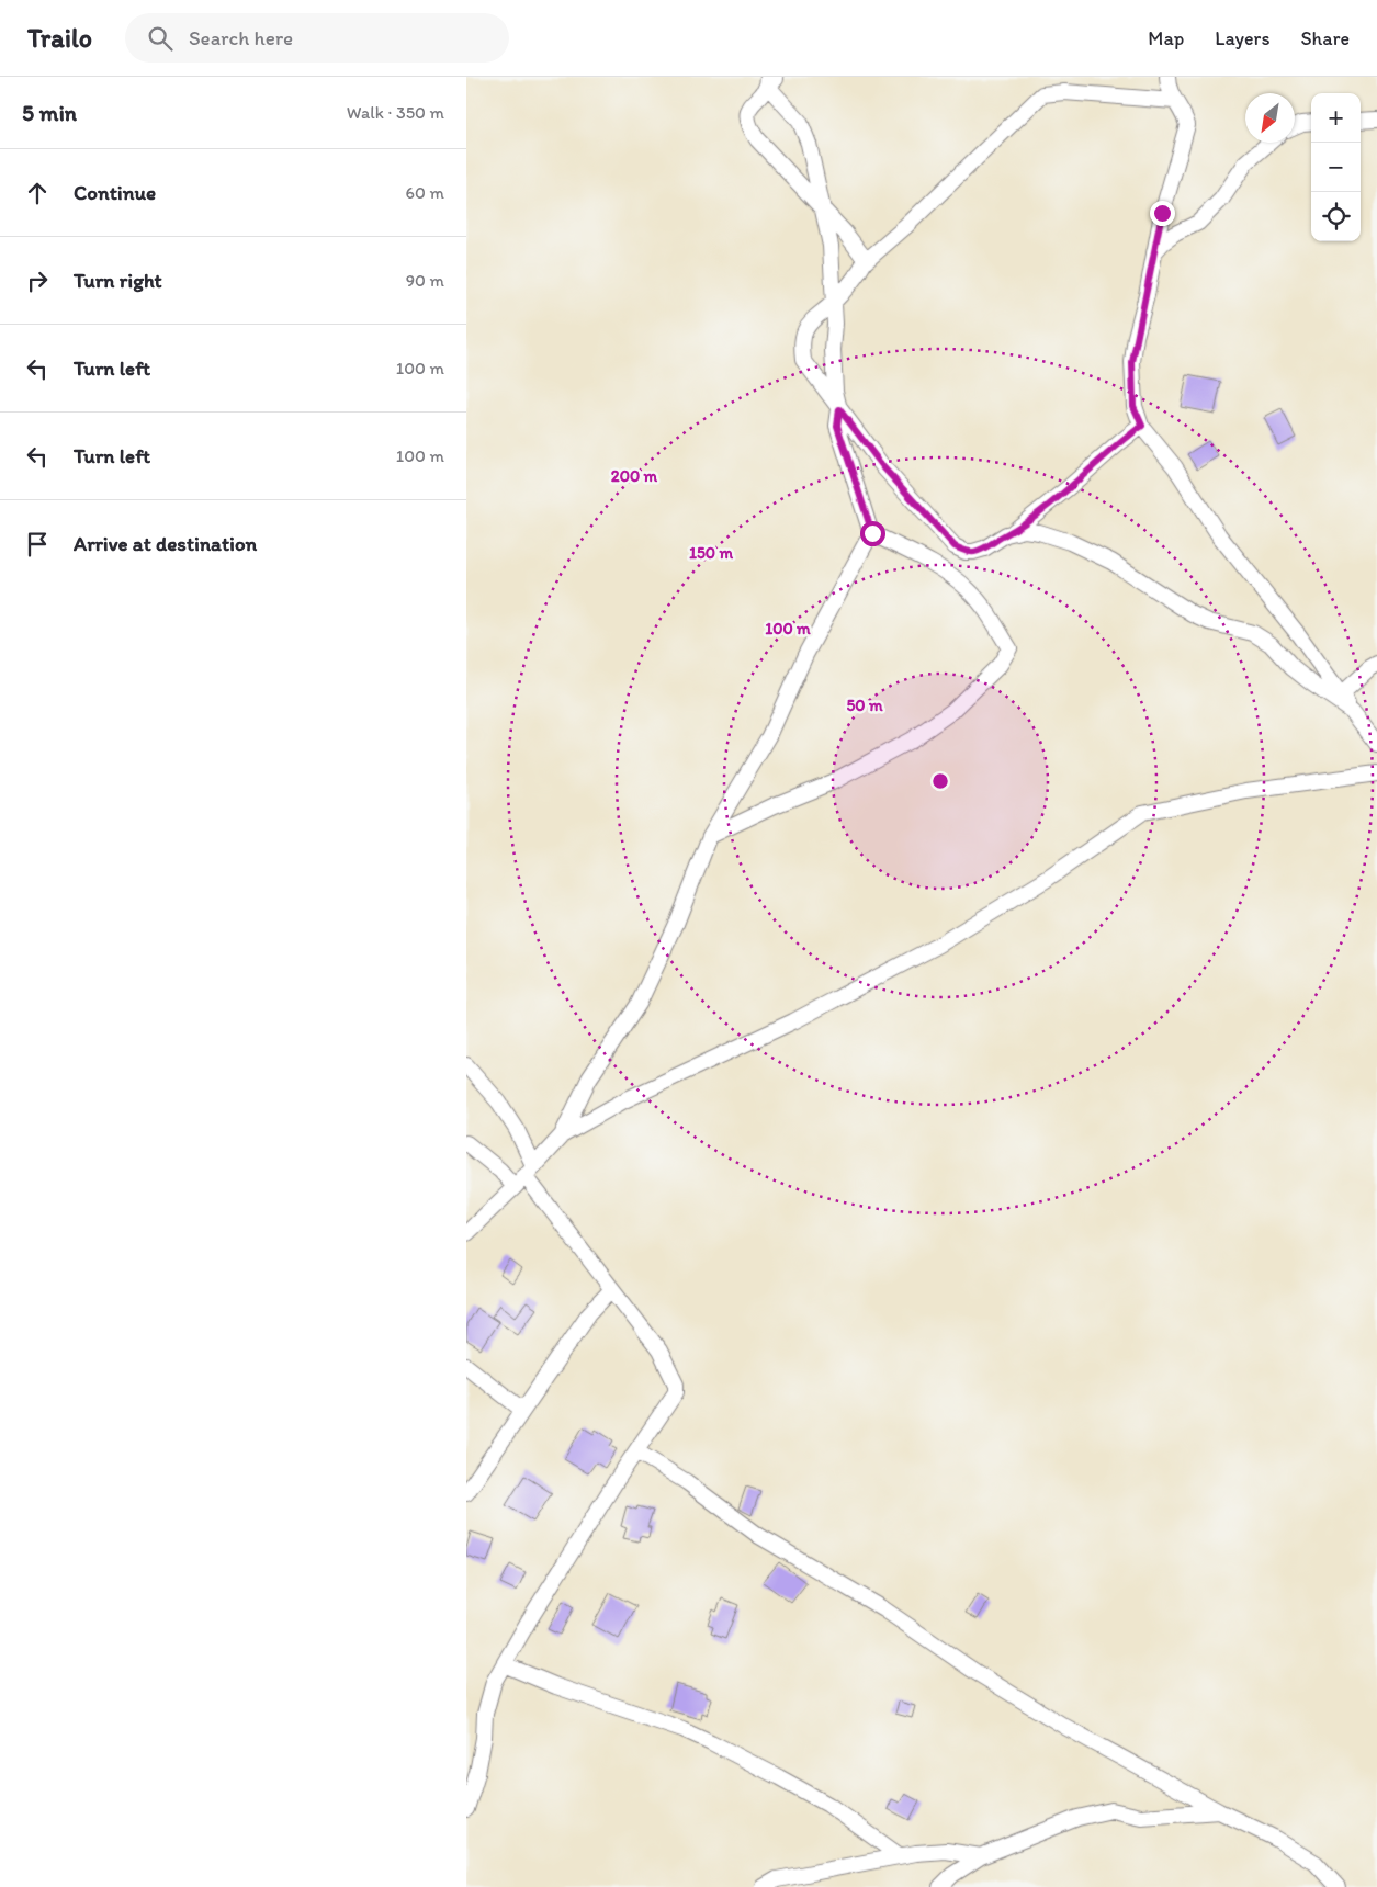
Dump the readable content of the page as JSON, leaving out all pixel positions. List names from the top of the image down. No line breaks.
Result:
{"north":"bottom left","page":{"header":"Trailo","search":"Search here","nav":["Map","Layers","Share"],"heading":["5 min","Walk · 350 m"],"map_buttons":["+","−"],"list":[["Continue","60 m"],["Turn right","90 m"],["Turn left","100 m"],["Turn left","100 m"],"Arrive at destination"]},"rings":["200 m","150 m","100 m","50 m"]}
